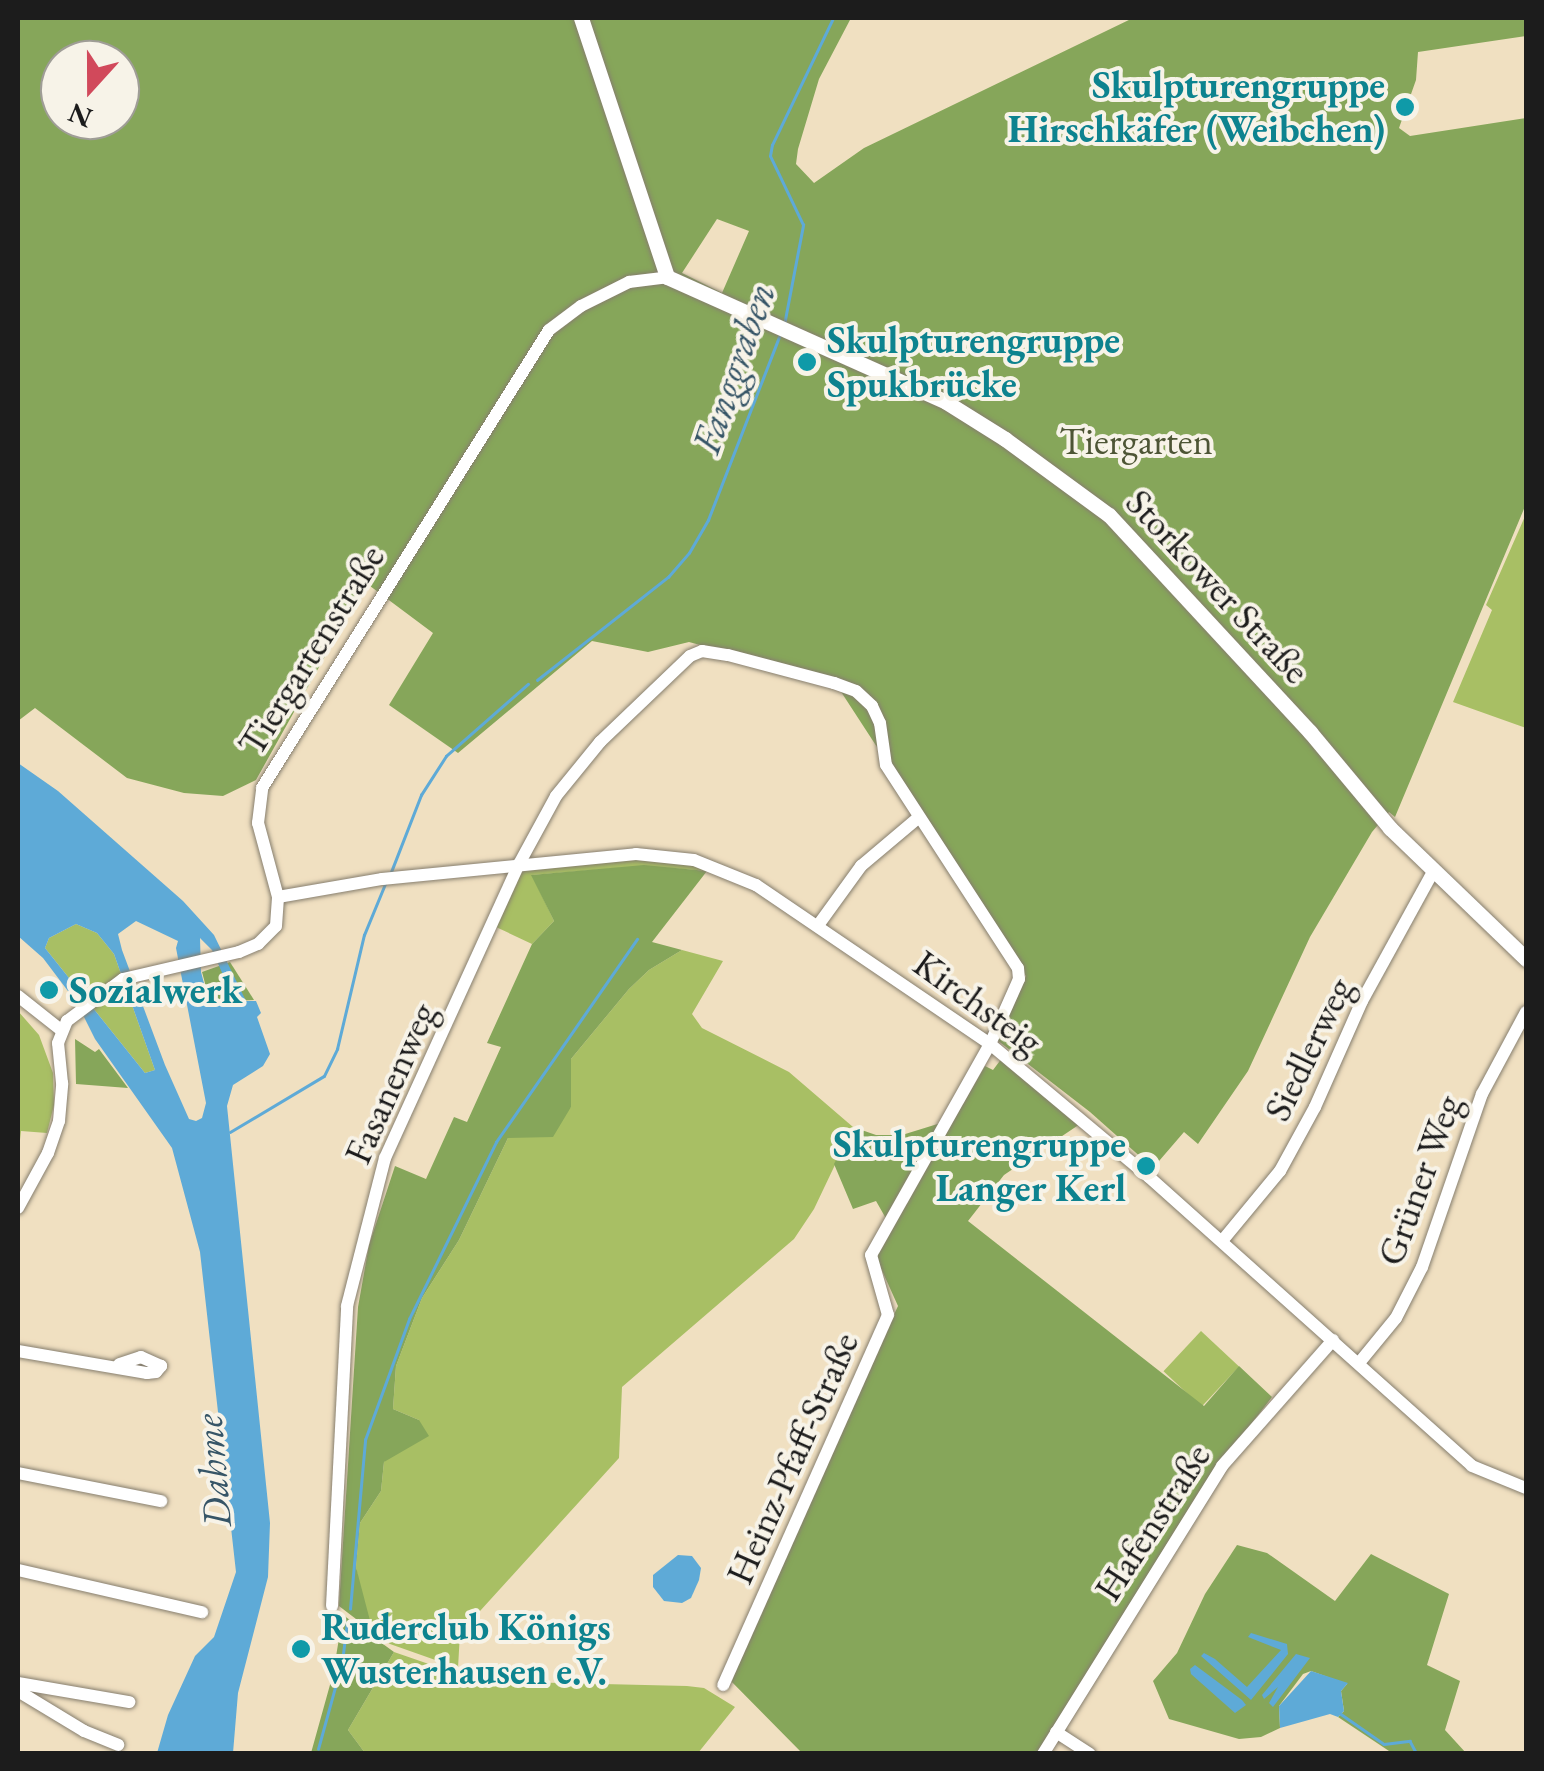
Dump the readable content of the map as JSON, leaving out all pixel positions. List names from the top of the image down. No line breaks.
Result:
{"streets":{"main road":["Storkower Straße"],"street":["Tiergartenstraße","Kirchsteig","Siedlerweg","Fasanenweg","Grüner Weg","Heinz-Pfaff-Straße","Hafenstraße"]},"crossings":[["Storkower Straße","Tiergartenstraße"],["Storkower Straße","Siedlerweg"],["Tiergartenstraße","Kirchsteig"],["Kirchsteig","Siedlerweg"],["Kirchsteig","Fasanenweg"],["Kirchsteig","Grüner Weg"],["Kirchsteig","Heinz-Pfaff-Straße"],["Kirchsteig","Hafenstraße"],["Fasanenweg","Heinz-Pfaff-Straße"]],"water":["Fanggraben","Dahme"],"parks":["Tiergarten"],"places":["Skulpturengruppe Hirschkäfer (Weibchen)","Skulpturengruppe Spukbrücke","Sozialwerk","Skulpturengruppe Langer Kerl","Ruderclub Königs Wusterhausen e.V."],"north":"bottom"}
